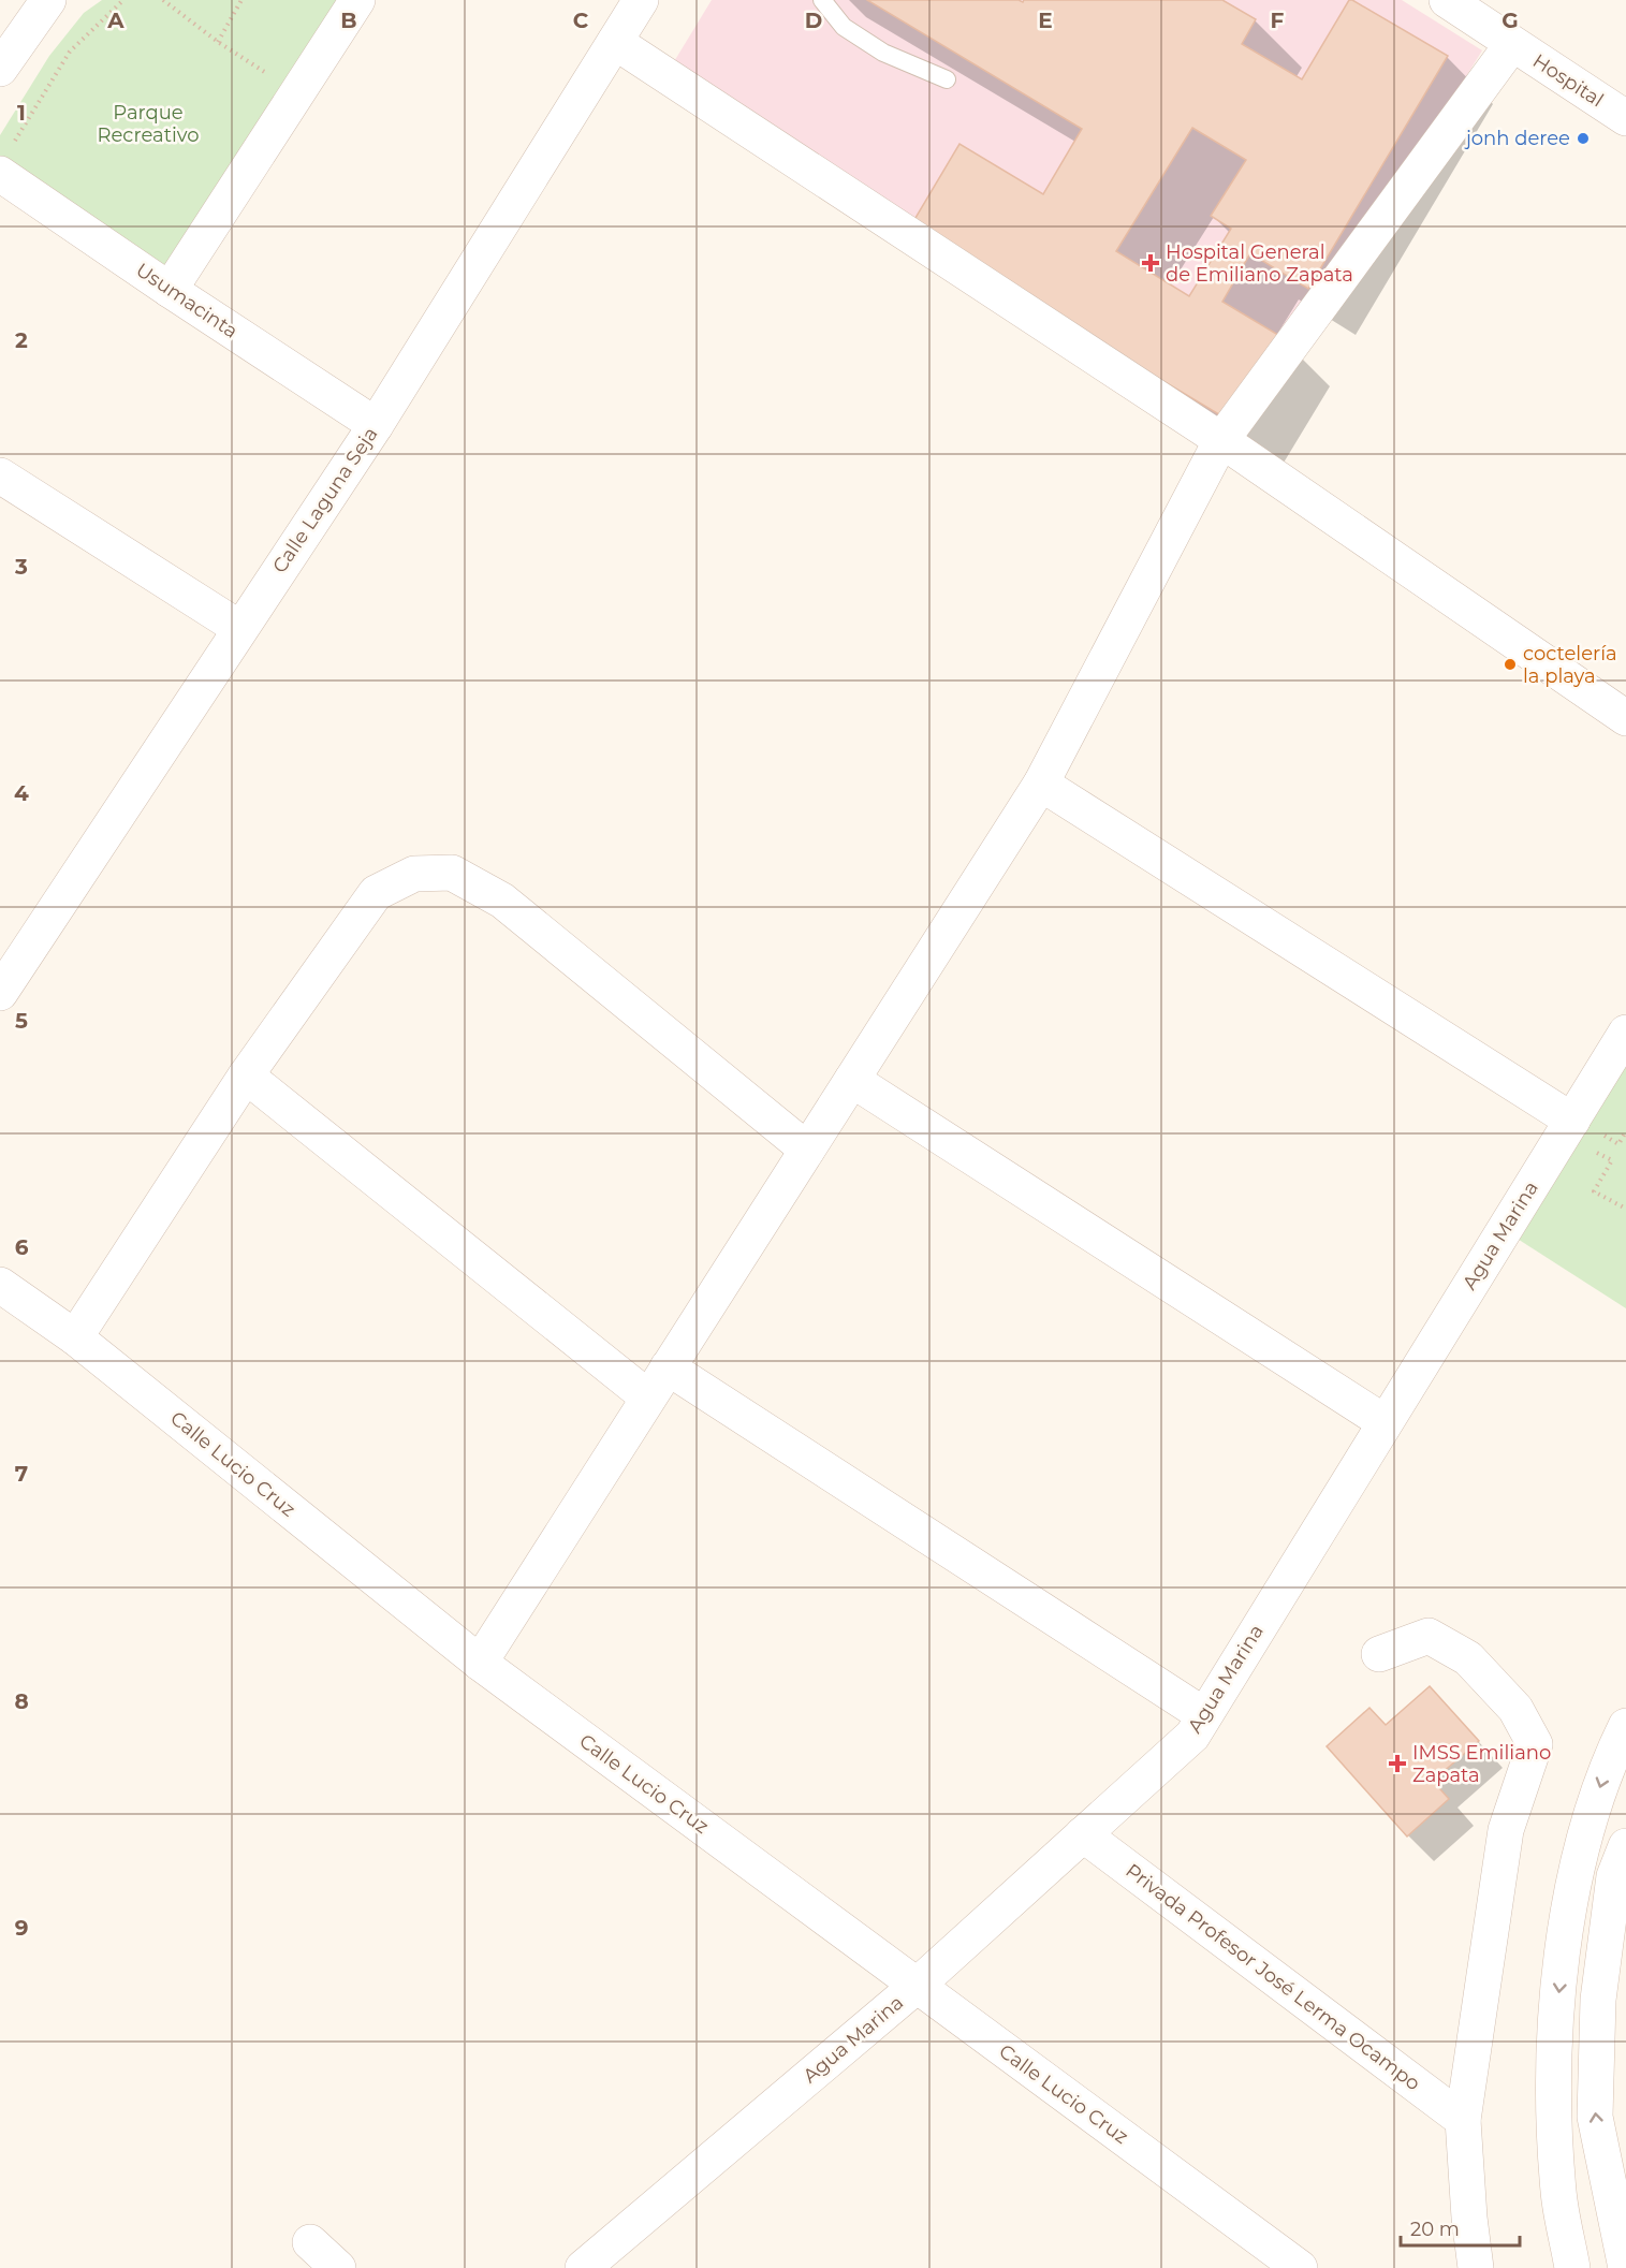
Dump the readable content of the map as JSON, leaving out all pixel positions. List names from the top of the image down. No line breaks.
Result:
{"streets":{"street":["Hospital","Usumacinta","Calle Laguna Seja","Agua Marina","Calle Lucio Cruz","Privada Profesor José Lerma Ocampo"]},"crossings":[["Usumacinta","Calle Laguna Seja"],["Agua Marina","Calle Lucio Cruz"],["Agua Marina","Privada Profesor José Lerma Ocampo"]],"parks":["Parque Recreativo"],"places":{"other":["jonh deree","coctelería la playa"],"health":["Hospital General de Emiliano Zapata","IMSS Emiliano Zapata"]},"scale_bar":"20 m","grid":{"columns":["A","B","C","D","E","F","G"],"rows":["1","2","3","4","5","6","7","8","9"]}}
